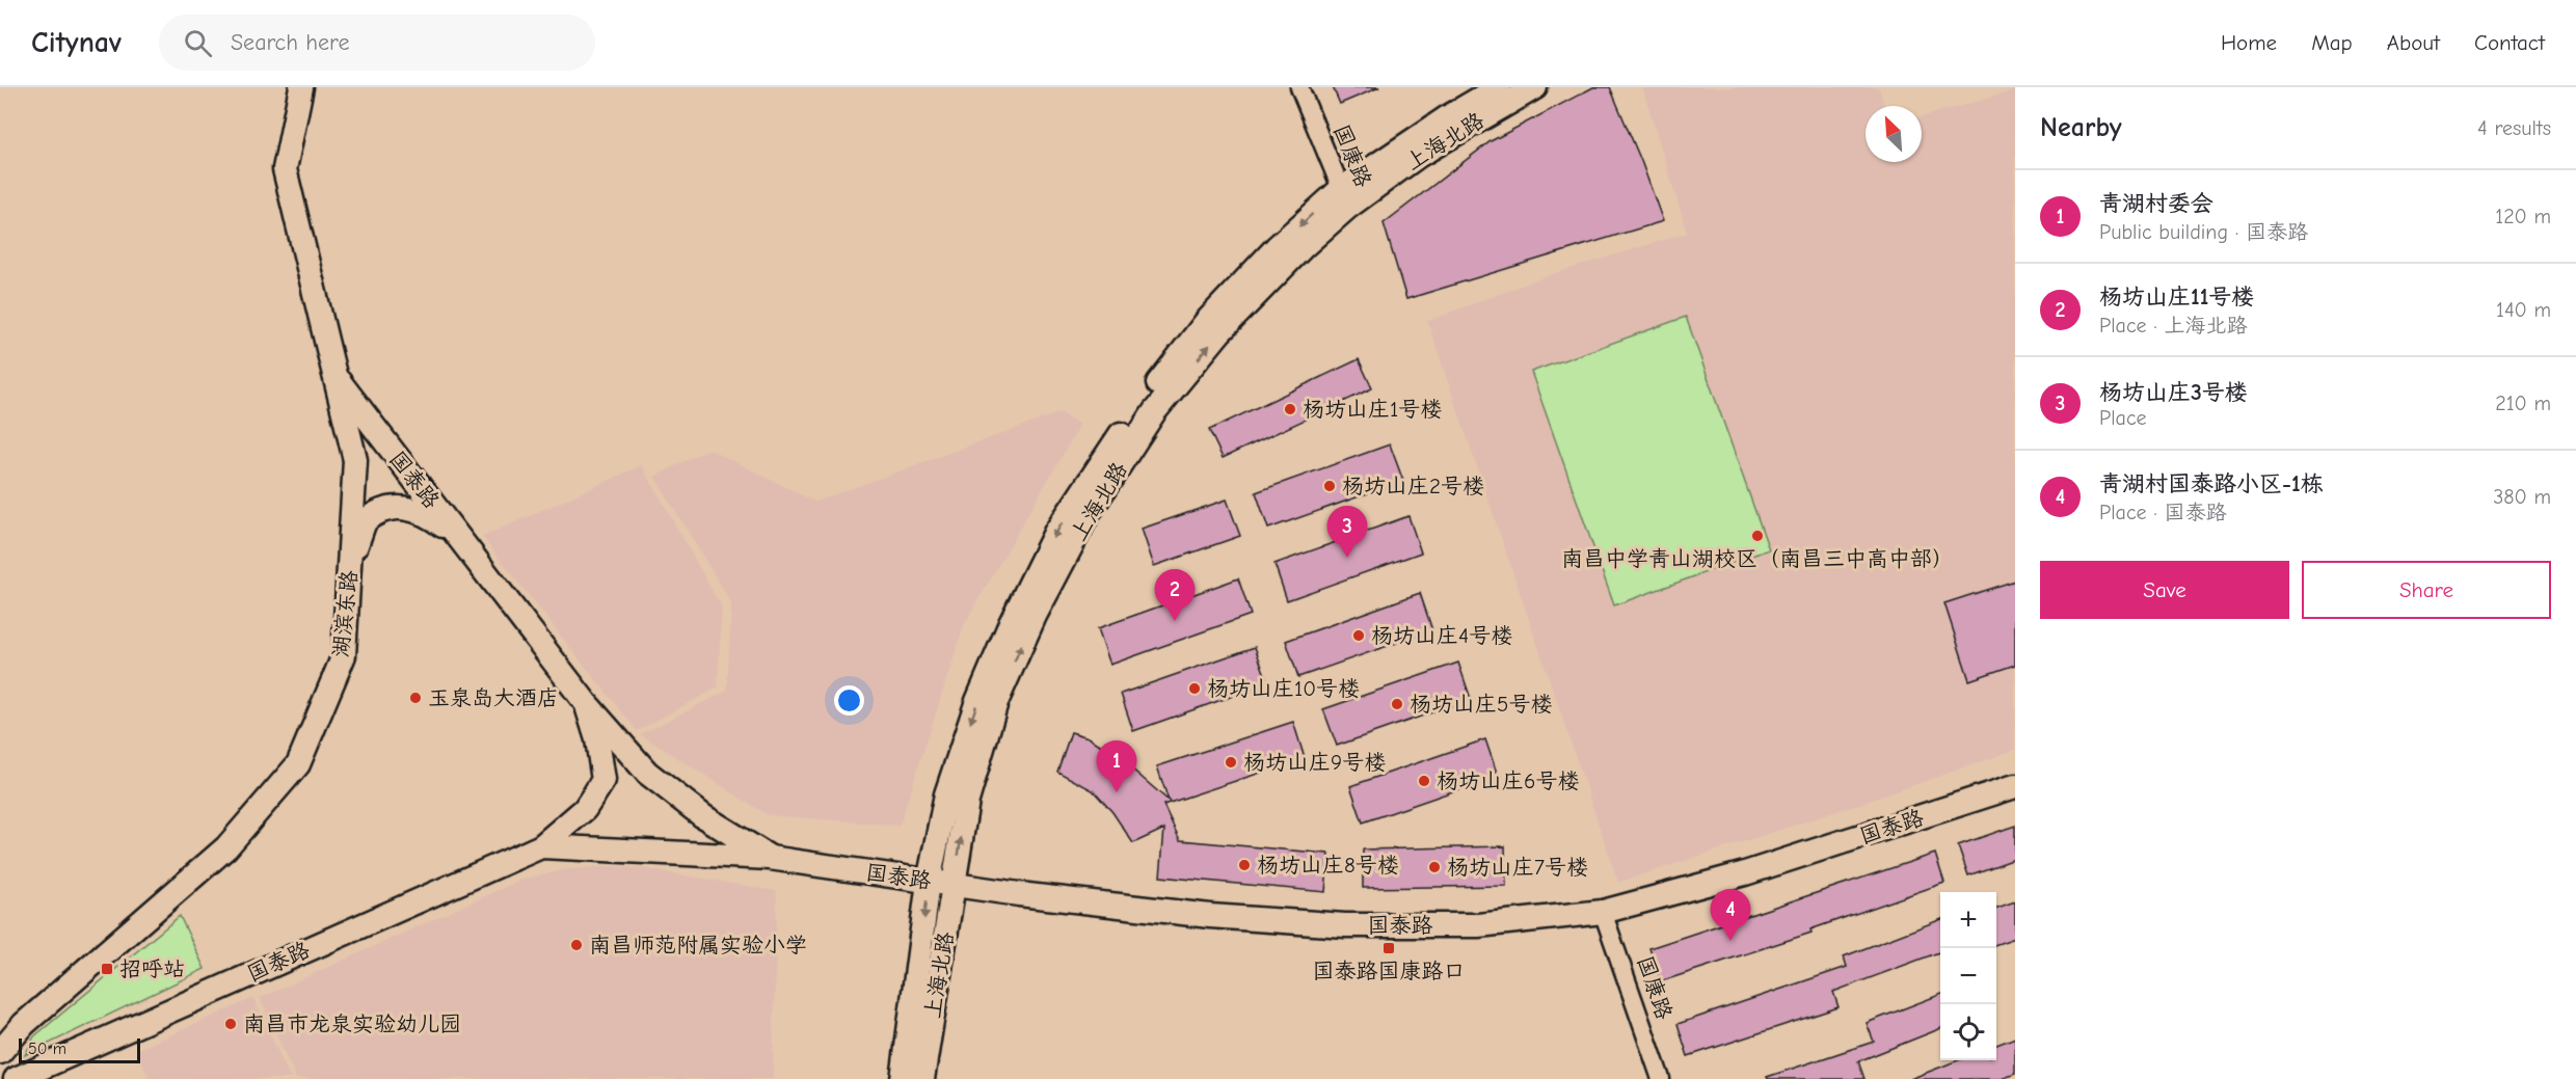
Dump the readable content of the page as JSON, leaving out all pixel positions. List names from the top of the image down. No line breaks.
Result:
{"streets":{"street":["上海北路","国康路","国泰路","湖滨东路"]},"crossings":[["上海北路","国康路"],["上海北路","国泰路"],["国康路","国泰路"],["国泰路","湖滨东路"]],"places":{"other":["杨坊山庄1号楼","杨坊山庄2号楼","南昌中学青山湖校区（南昌三中高中部）","杨坊山庄4号楼","杨坊山庄10号楼","玉泉岛大酒店","杨坊山庄5号楼","杨坊山庄9号楼","杨坊山庄6号楼","杨坊山庄8号楼","杨坊山庄7号楼","南昌师范附属实验小学","南昌市龙泉实验幼儿园"],"transit":["国泰路国康路口","招呼站"]},"scale_bar":"50 m","north":"top left","page":{"header":"Citynav","search":"Search here","nav":["Home","Map","About","Contact"],"heading":["Nearby","4 results"],"list":[{"mark":"1","name":"青湖村委会","note":"Public building · 国泰路","value":"120 m"},{"mark":"2","name":"杨坊山庄11号楼","note":"Place · 上海北路","value":"140 m"},{"mark":"3","name":"杨坊山庄3号楼","note":"Place","value":"210 m"},{"mark":"4","name":"青湖村国泰路小区-1栋","note":"Place · 国泰路","value":"380 m"}],"pins":["3","2","1","4"],"buttons":["Save","Share"],"map_buttons":["+","−"],"scale":"50 m"}}
